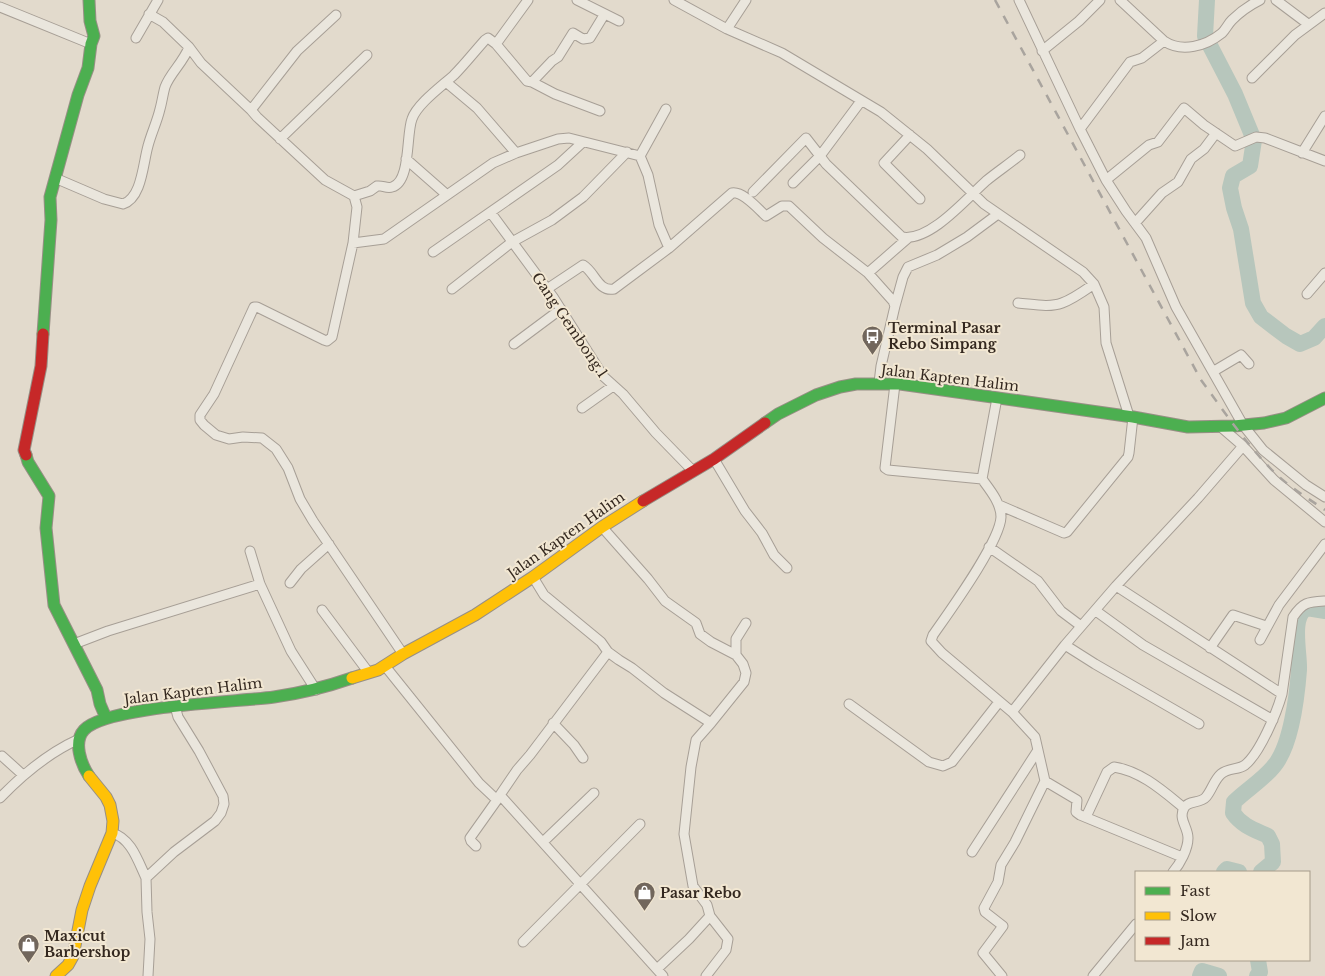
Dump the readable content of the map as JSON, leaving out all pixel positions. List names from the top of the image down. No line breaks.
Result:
{"streets":{"main road":["Jalan Kapten Halim"],"street":["Gang Gembong.1"]},"crossings":[["Gang Gembong.1","Jalan Kapten Halim"]],"places":{"bus stop":["Terminal Pasar Rebo Simpang"],"shop":["Pasar Rebo","Maxicut Barbershop"]},"legend":["Fast","Slow","Jam"]}
